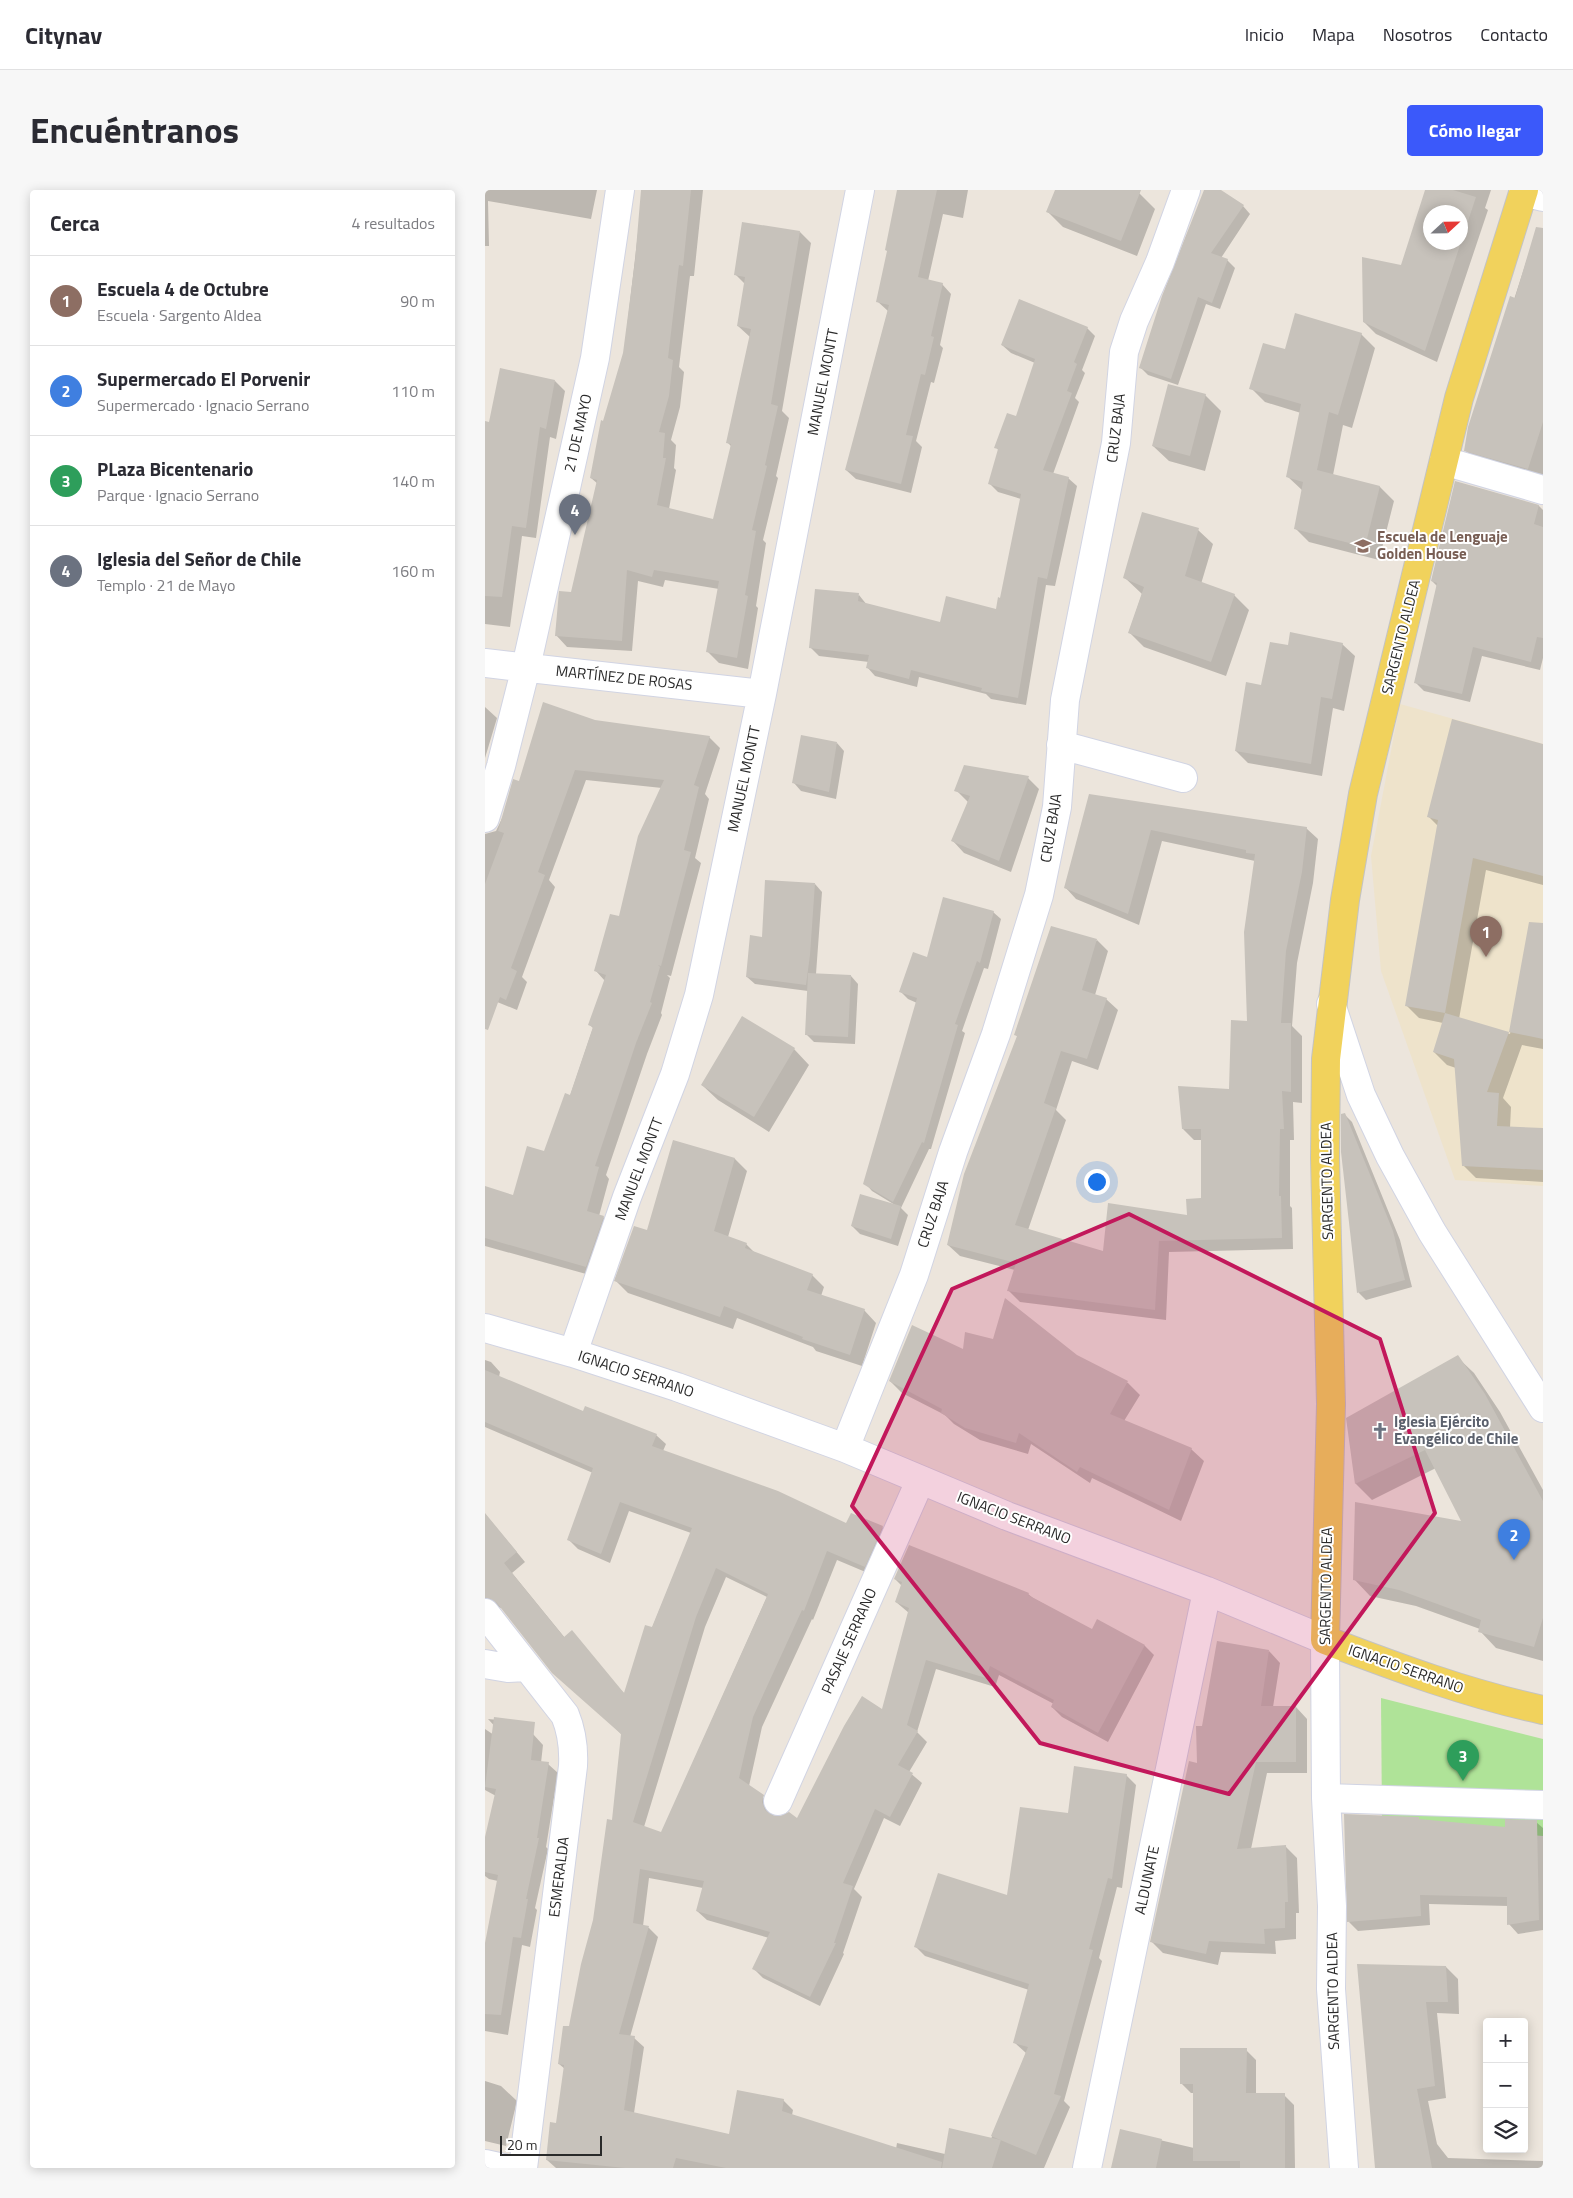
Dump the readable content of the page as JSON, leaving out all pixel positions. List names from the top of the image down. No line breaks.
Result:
{"streets":{"main road":["SARGENTO ALDEA","IGNACIO SERRANO"],"street":["MANUEL MONTT","CRUZ BAJA","21 DE MAYO","MARTÍNEZ DE ROSAS","PASAJE SERRANO","ESMERALDA","ALDUNATE"]},"crossings":[["MANUEL MONTT","MARTÍNEZ DE ROSAS"],["MANUEL MONTT","IGNACIO SERRANO"],["CRUZ BAJA","IGNACIO SERRANO"],["21 DE MAYO","MARTÍNEZ DE ROSAS"],["SARGENTO ALDEA","IGNACIO SERRANO"],["IGNACIO SERRANO","PASAJE SERRANO"],["IGNACIO SERRANO","ALDUNATE"]],"places":{"school or university":["Escuela de Lenguaje Golden House"],"church":["Iglesia Ejército Evangélico de Chile"]},"scale_bar":"20 m","north":"right","page":{"header":"Citynav","nav":["Inicio","Mapa","Nosotros","Contacto"],"title":"Encuéntranos","buttons":"Cómo llegar","heading":["Cerca","4 resultados"],"list":[{"mark":"1","name":"Escuela 4 de Octubre","note":"Escuela · Sargento Aldea","value":"90 m"},{"mark":"2","name":"Supermercado El Porvenir","note":"Supermercado · Ignacio Serrano","value":"110 m"},{"mark":"3","name":"PLaza Bicentenario","note":"Parque · Ignacio Serrano","value":"140 m"},{"mark":"4","name":"Iglesia del Señor de Chile","note":"Templo · 21 de Mayo","value":"160 m"}],"pins":["4","1","2","3"],"map_buttons":["+","−"],"scale":"20 m"}}
